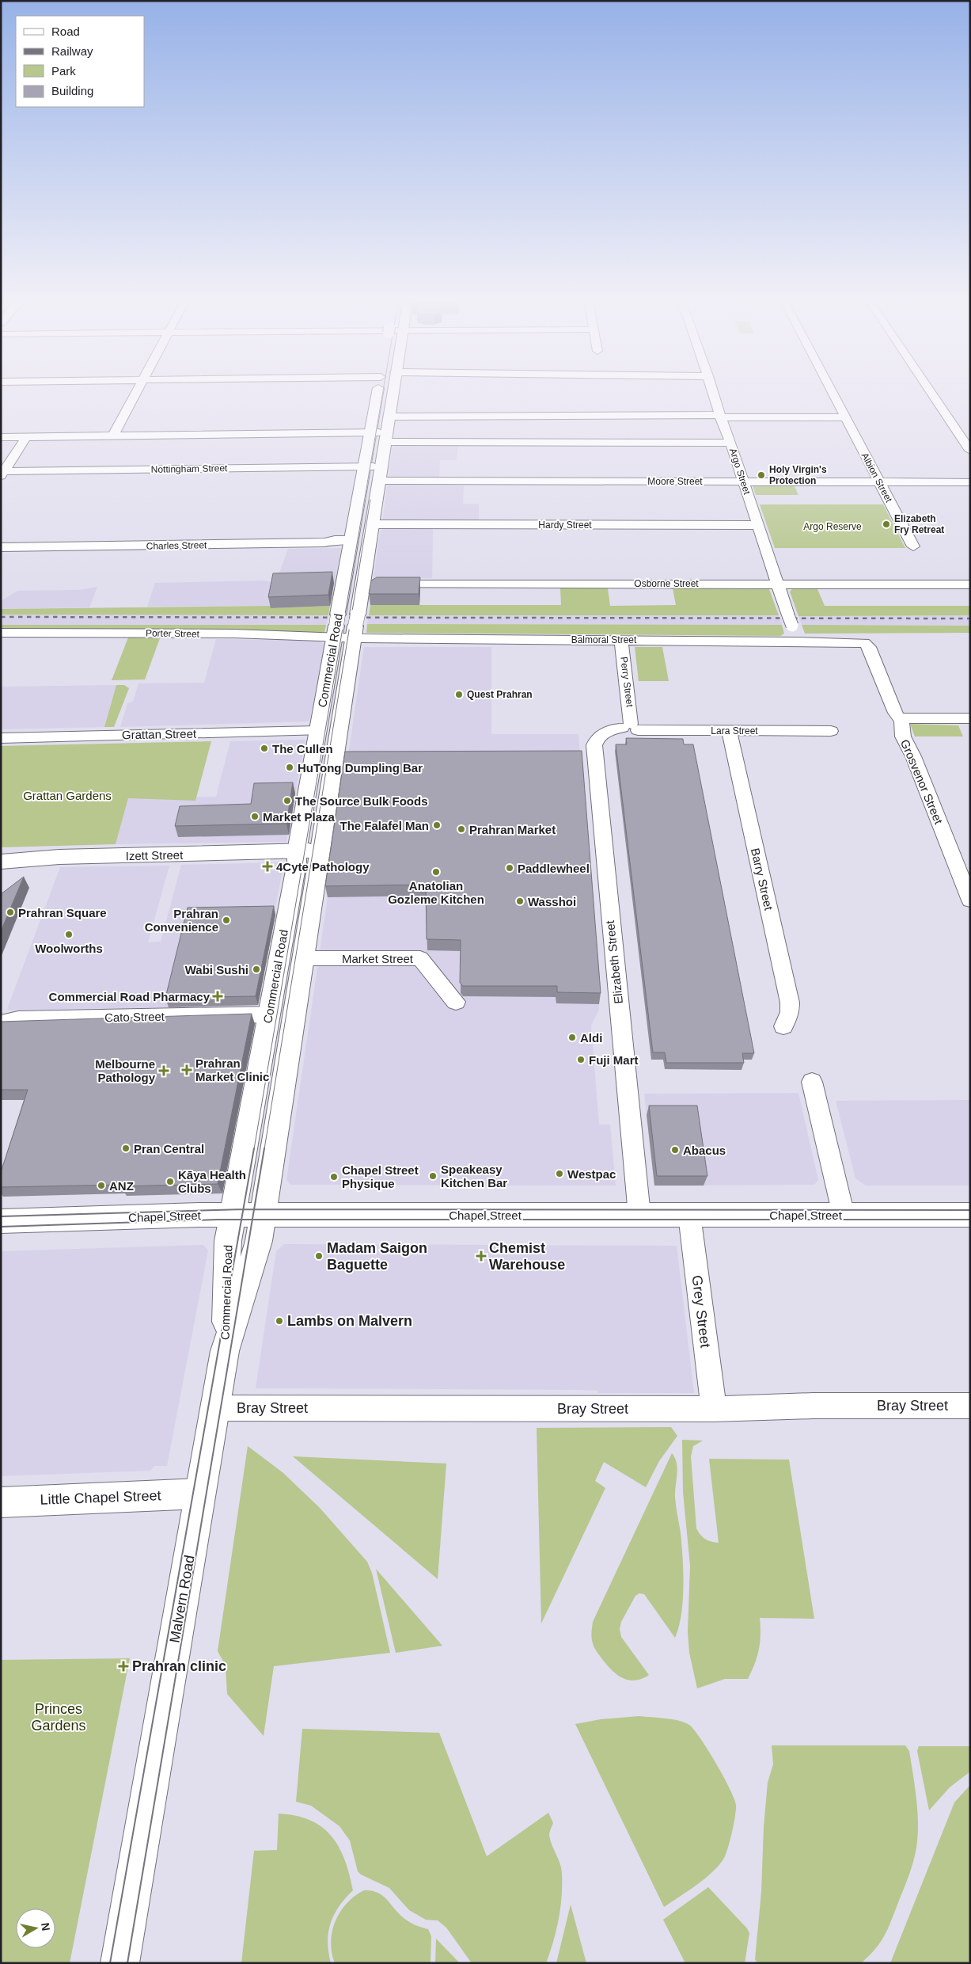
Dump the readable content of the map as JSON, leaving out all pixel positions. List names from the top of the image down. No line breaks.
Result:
{"streets":{"main road":["Commercial Road","Izett Street","Chapel Street","Little Chapel Street","Malvern Road"],"street":["Nottingham Street","Argo Street","Albion Street","Moore Street","Hardy Street","Charles Street","Osborne Street","Porter Street","Balmoral Street","Perry Street","Lara Street","Grattan Street","Grosvenor Street","Barry Street","Market Street","Elizabeth Street","Cato Street","Grey Street","Bray Street"]},"crossings":[["Nottingham Street","Commercial Road"],["Argo Street","Moore Street"],["Argo Street","Hardy Street"],["Argo Street","Osborne Street"],["Argo Street","Balmoral Street"],["Albion Street","Moore Street"],["Moore Street","Commercial Road"],["Hardy Street","Commercial Road"],["Charles Street","Commercial Road"],["Osborne Street","Commercial Road"],["Porter Street","Balmoral Street"],["Porter Street","Commercial Road"],["Balmoral Street","Commercial Road"],["Balmoral Street","Perry Street"],["Balmoral Street","Grosvenor Street"],["Commercial Road","Grattan Street"],["Commercial Road","Izett Street"],["Commercial Road","Market Street"],["Commercial Road","Cato Street"],["Commercial Road","Chapel Street"],["Commercial Road","Malvern Road"],["Perry Street","Lara Street"],["Perry Street","Elizabeth Street"],["Lara Street","Barry Street"],["Lara Street","Elizabeth Street"],["Elizabeth Street","Chapel Street"],["Chapel Street","Grey Street"],["Grey Street","Bray Street"],["Bray Street","Malvern Road"],["Little Chapel Street","Malvern Road"]],"parks":["Argo Reserve","Grattan Gardens","Princes Gardens"],"places":{"other":["Holy Virgin's Protection","Elizabeth Fry Retreat","Quest Prahran","The Cullen","HuTong Dumpling Bar","The Source Bulk Foods","Market Plaza","The Falafel Man","Prahran Market","Paddlewheel","Anatolian Gozleme Kitchen","Wasshoi","Prahran Square","Prahran Convenience","Woolworths","Wabi Sushi","Aldi","Fuji Mart","Pran Central","Abacus","Westpac","Speakeasy Kitchen Bar","Chapel Street Physique","Kāya Health Clubs","ANZ","Madam Saigon Baguette","Lambs on Malvern"],"health":["4Cyte Pathology","Commercial Road Pharmacy","Prahran Market Clinic","Melbourne Pathology","Chemist Warehouse","Prahran clinic"]},"legend":["Road","Railway","Park","Building"],"north":"right"}
